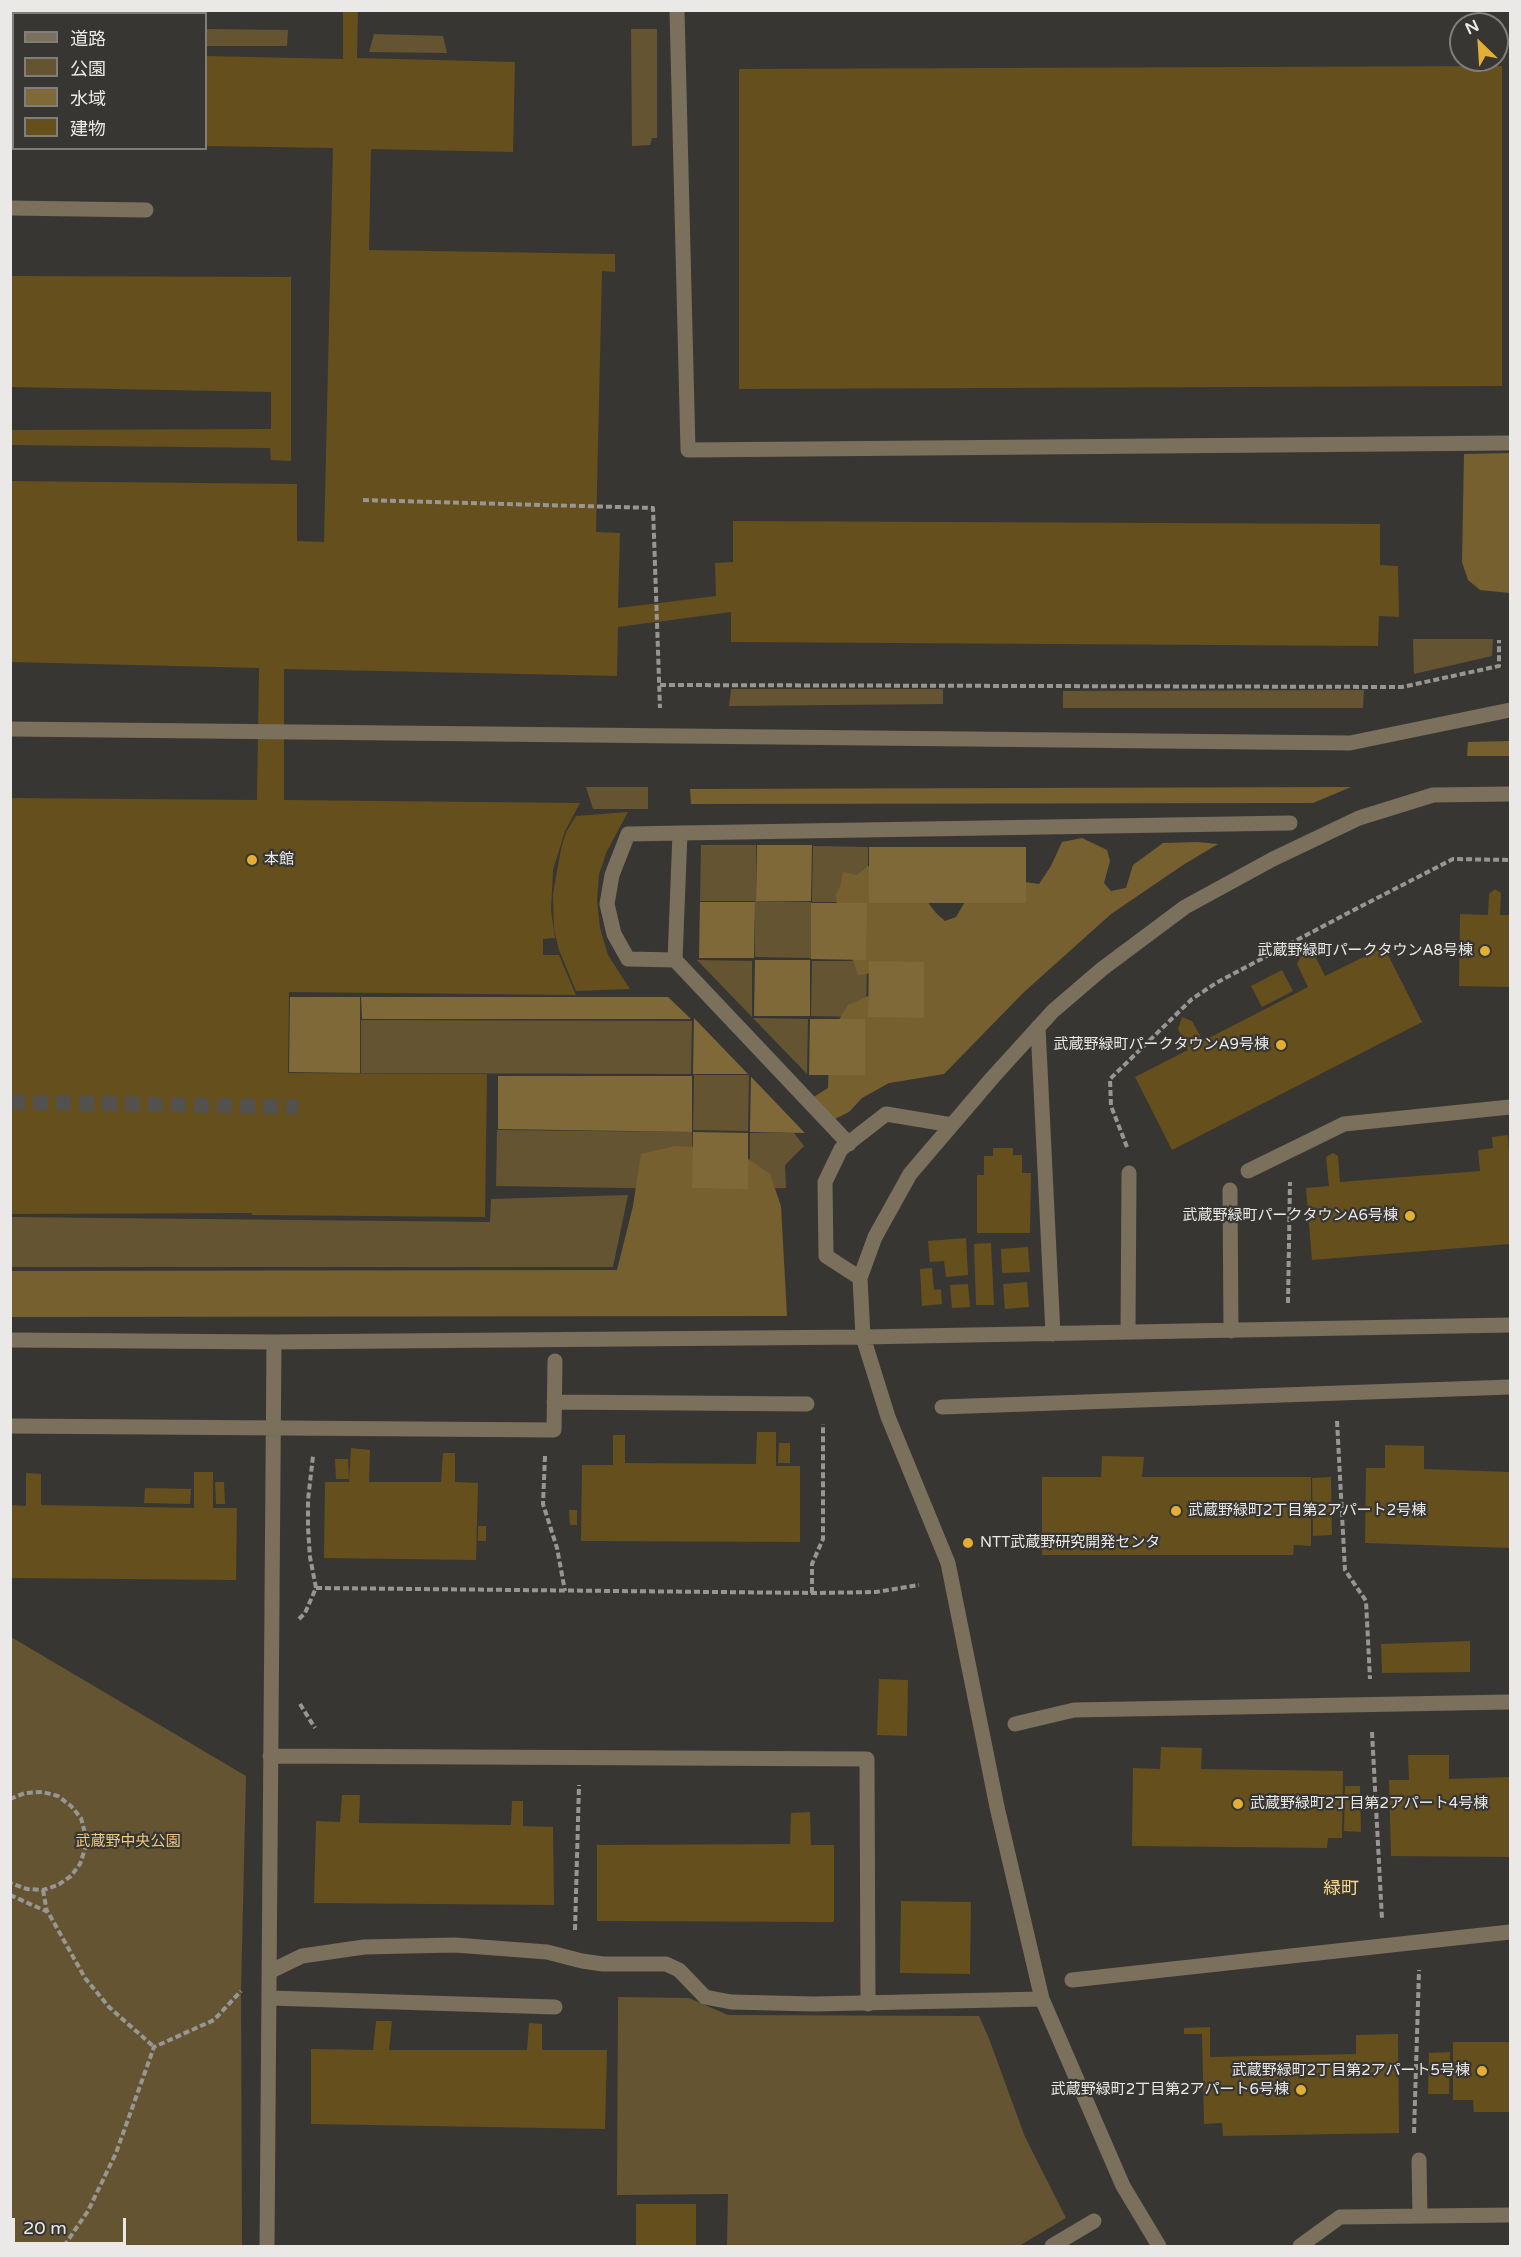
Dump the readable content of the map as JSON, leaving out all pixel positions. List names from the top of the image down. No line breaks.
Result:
{"districts":["緑町"],"parks":["武蔵野中央公園"],"places":["本館","武蔵野緑町パークタウンA8号棟","武蔵野緑町パークタウンA9号棟","武蔵野緑町パークタウンA6号棟","武蔵野緑町2丁目第2アパート2号棟","NTT武蔵野研究開発センタ","武蔵野緑町2丁目第2アパート4号棟","武蔵野緑町2丁目第2アパート5号棟","武蔵野緑町2丁目第2アパート6号棟"],"legend":["道路","公園","水域","建物"],"scale_bar":"20 m","north":"top left"}
